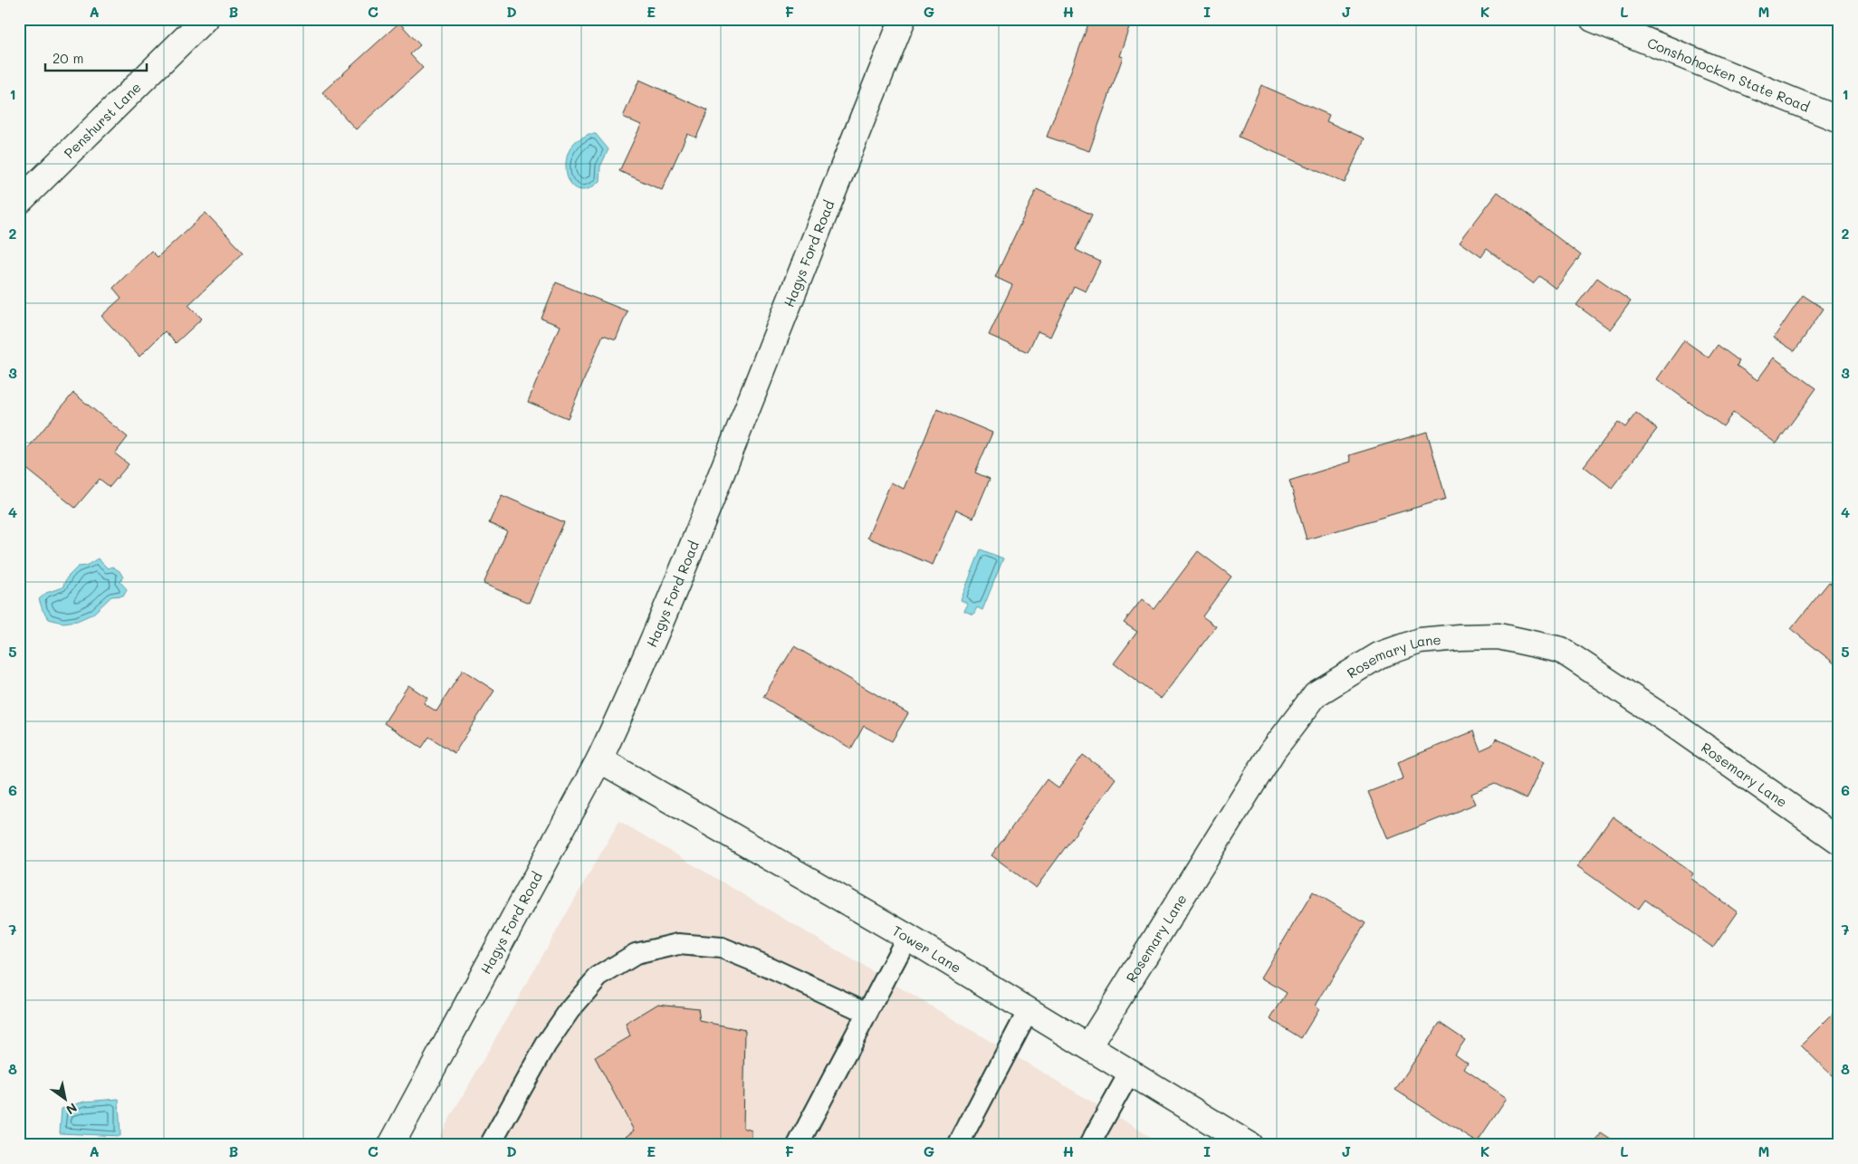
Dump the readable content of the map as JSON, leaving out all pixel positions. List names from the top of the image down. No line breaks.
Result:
{"streets":{"street":["Conshohocken State Road","Penshurst Lane","Hagys Ford Road","Rosemary Lane","Tower Lane"]},"crossings":[["Hagys Ford Road","Tower Lane"],["Rosemary Lane","Tower Lane"]],"scale_bar":"20 m","north":"bottom right","grid":{"columns":["A","B","C","D","E","F","G","H","I","J","K","L","M"],"rows":["1","2","3","4","5","6","7","8"]}}
